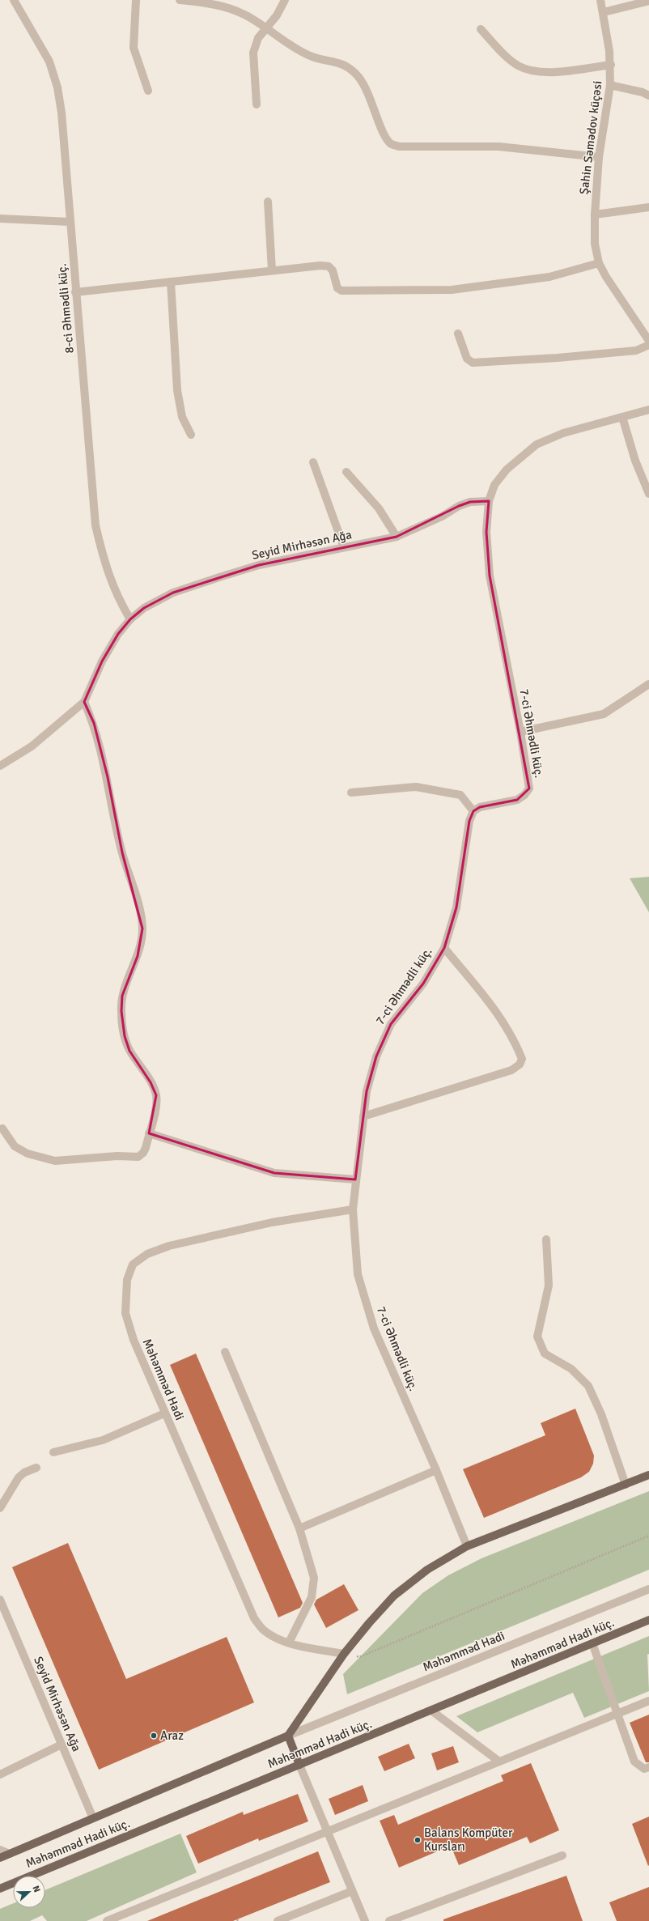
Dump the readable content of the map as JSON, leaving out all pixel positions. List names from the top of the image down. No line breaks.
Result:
{"streets":{"main road":["Məhəmməd Hadi küç."],"street":["Şahin Səmədov küçəsi","8-ci Əhmədli küç.","Seyid Mirhəsən Ağa","7-ci Əhmədli küç.","Məhəmməd Hadi"]},"crossings":[["8-ci Əhmədli küç.","Seyid Mirhəsən Ağa"],["Seyid Mirhəsən Ağa","7-ci Əhmədli küç."],["Seyid Mirhəsən Ağa","Məhəmməd Hadi küç."],["7-ci Əhmədli küç.","Məhəmməd Hadi"],["Məhəmməd Hadi","Məhəmməd Hadi küç."]],"places":["Araz","Balans Kompüter Kursları"],"north":"right"}
